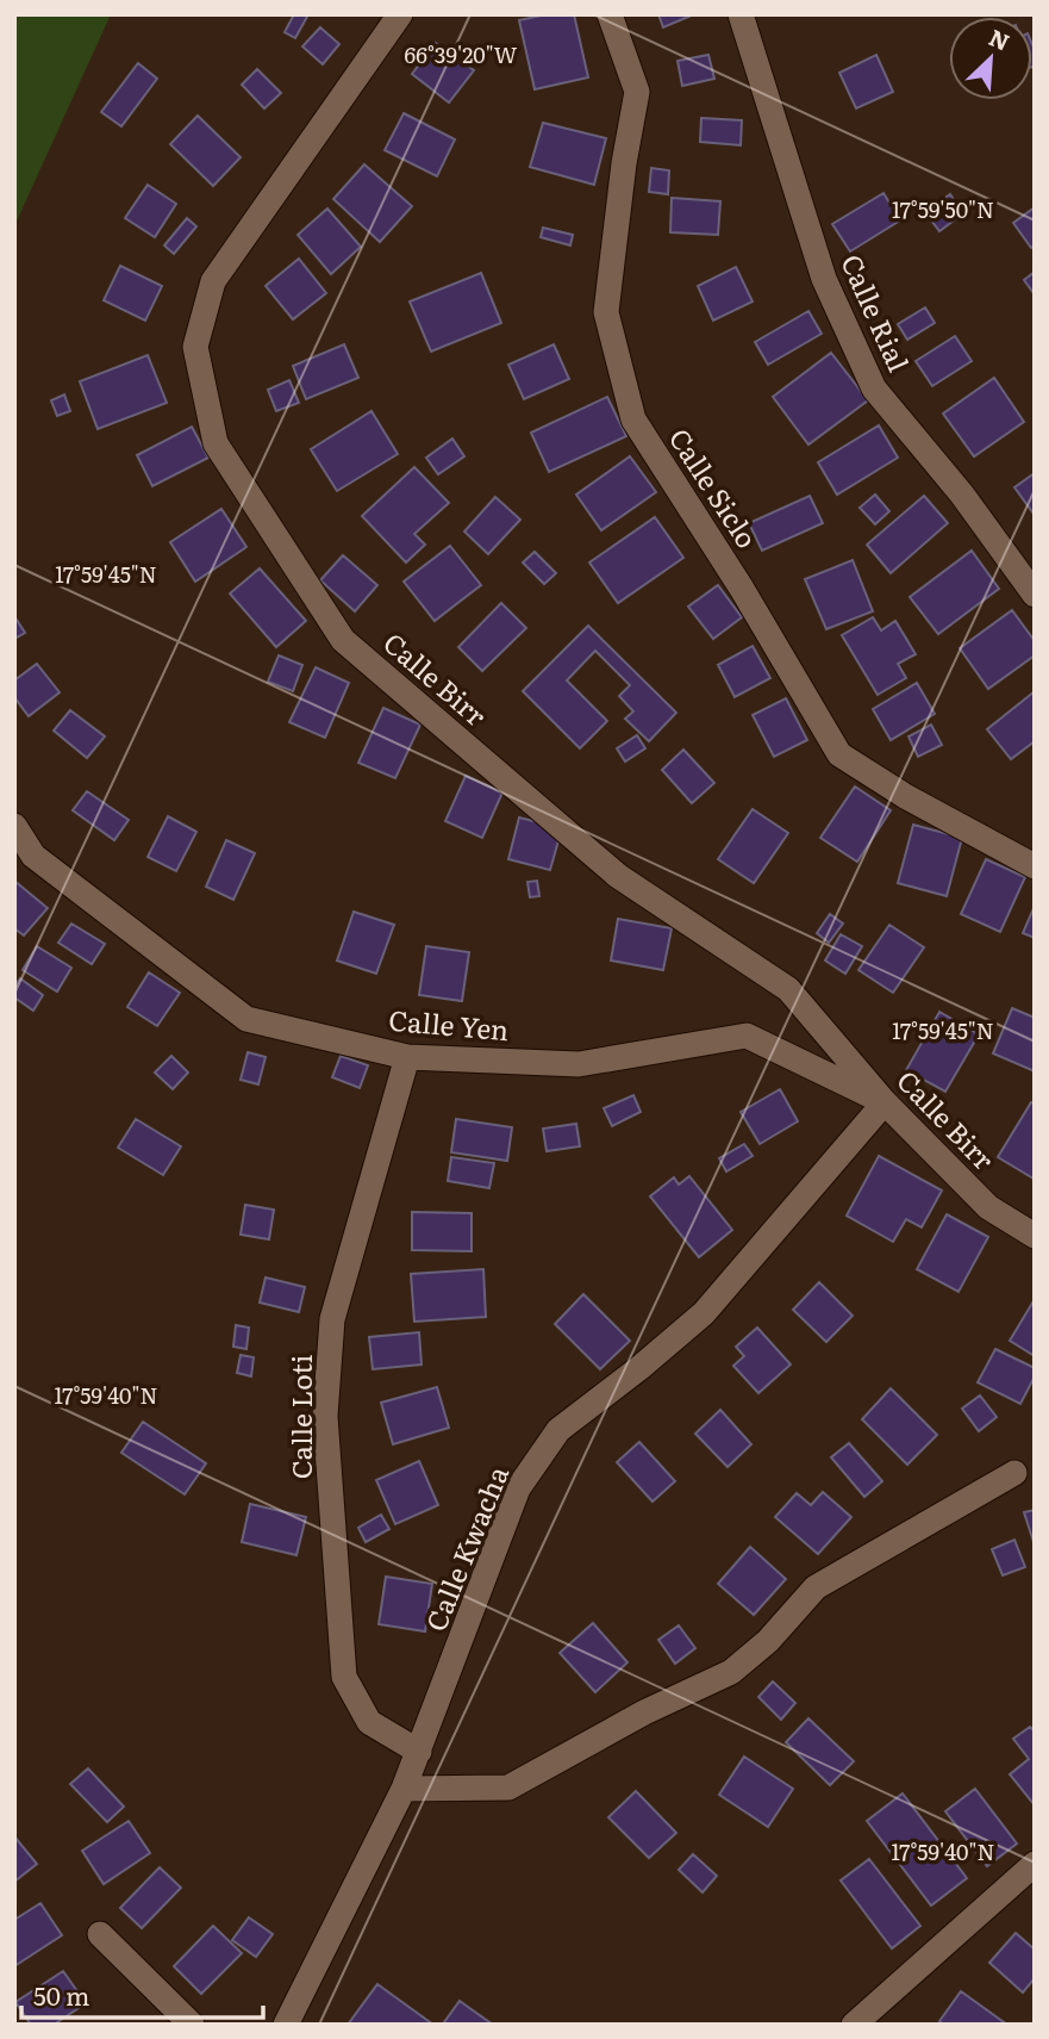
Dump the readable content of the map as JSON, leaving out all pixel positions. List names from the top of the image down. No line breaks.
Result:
{"streets":{"street":["Calle Rial","Calle Siclo","Calle Birr","Calle Yen","Calle Loti","Calle Kwacha"]},"crossings":[["Calle Birr","Calle Yen"],["Calle Birr","Calle Kwacha"],["Calle Yen","Calle Loti"],["Calle Yen","Calle Kwacha"],["Calle Loti","Calle Kwacha"]],"scale_bar":"50 m","north":"top right","coordinates":["66°39'20\"W","17°59'50\"N","17°59'45\"N","17°59'40\"N"]}
